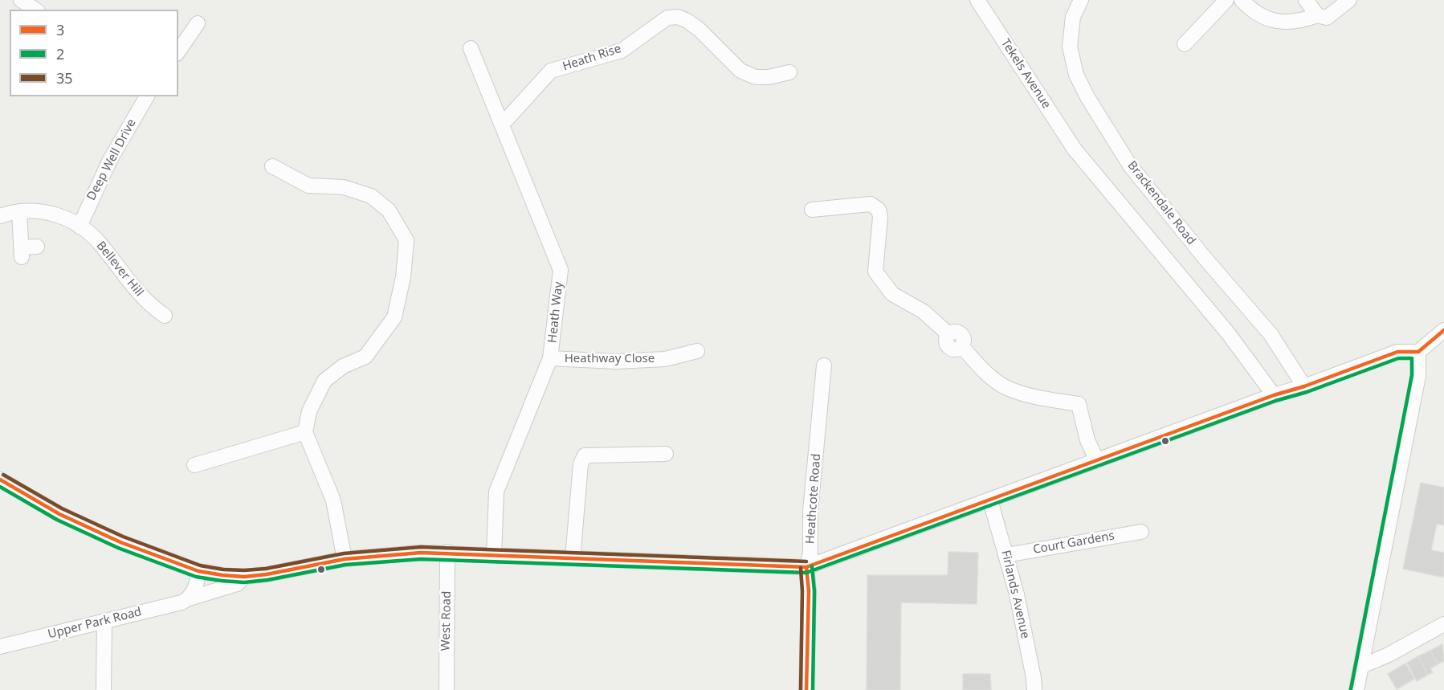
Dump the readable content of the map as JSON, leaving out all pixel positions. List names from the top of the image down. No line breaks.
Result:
{"streets":{"street":["Heath Rise","Tekels Avenue","Deep Well Drive","Brackendale Road","Bellever Hill","Heath Way","Heathway Close","Heathcote Road","Court Gardens","Firlands Avenue","West Road","Upper Park Road"]},"crossings":[["Heath Rise","Heath Way"],["Deep Well Drive","Bellever Hill"],["Heath Way","Heathway Close"],["Heath Way","Upper Park Road"],["Heathcote Road","Upper Park Road"],["Court Gardens","Firlands Avenue"],["West Road","Upper Park Road"]],"lines":["transit line 3","transit line 2","transit line 35"],"legend":["3","2","35"]}
